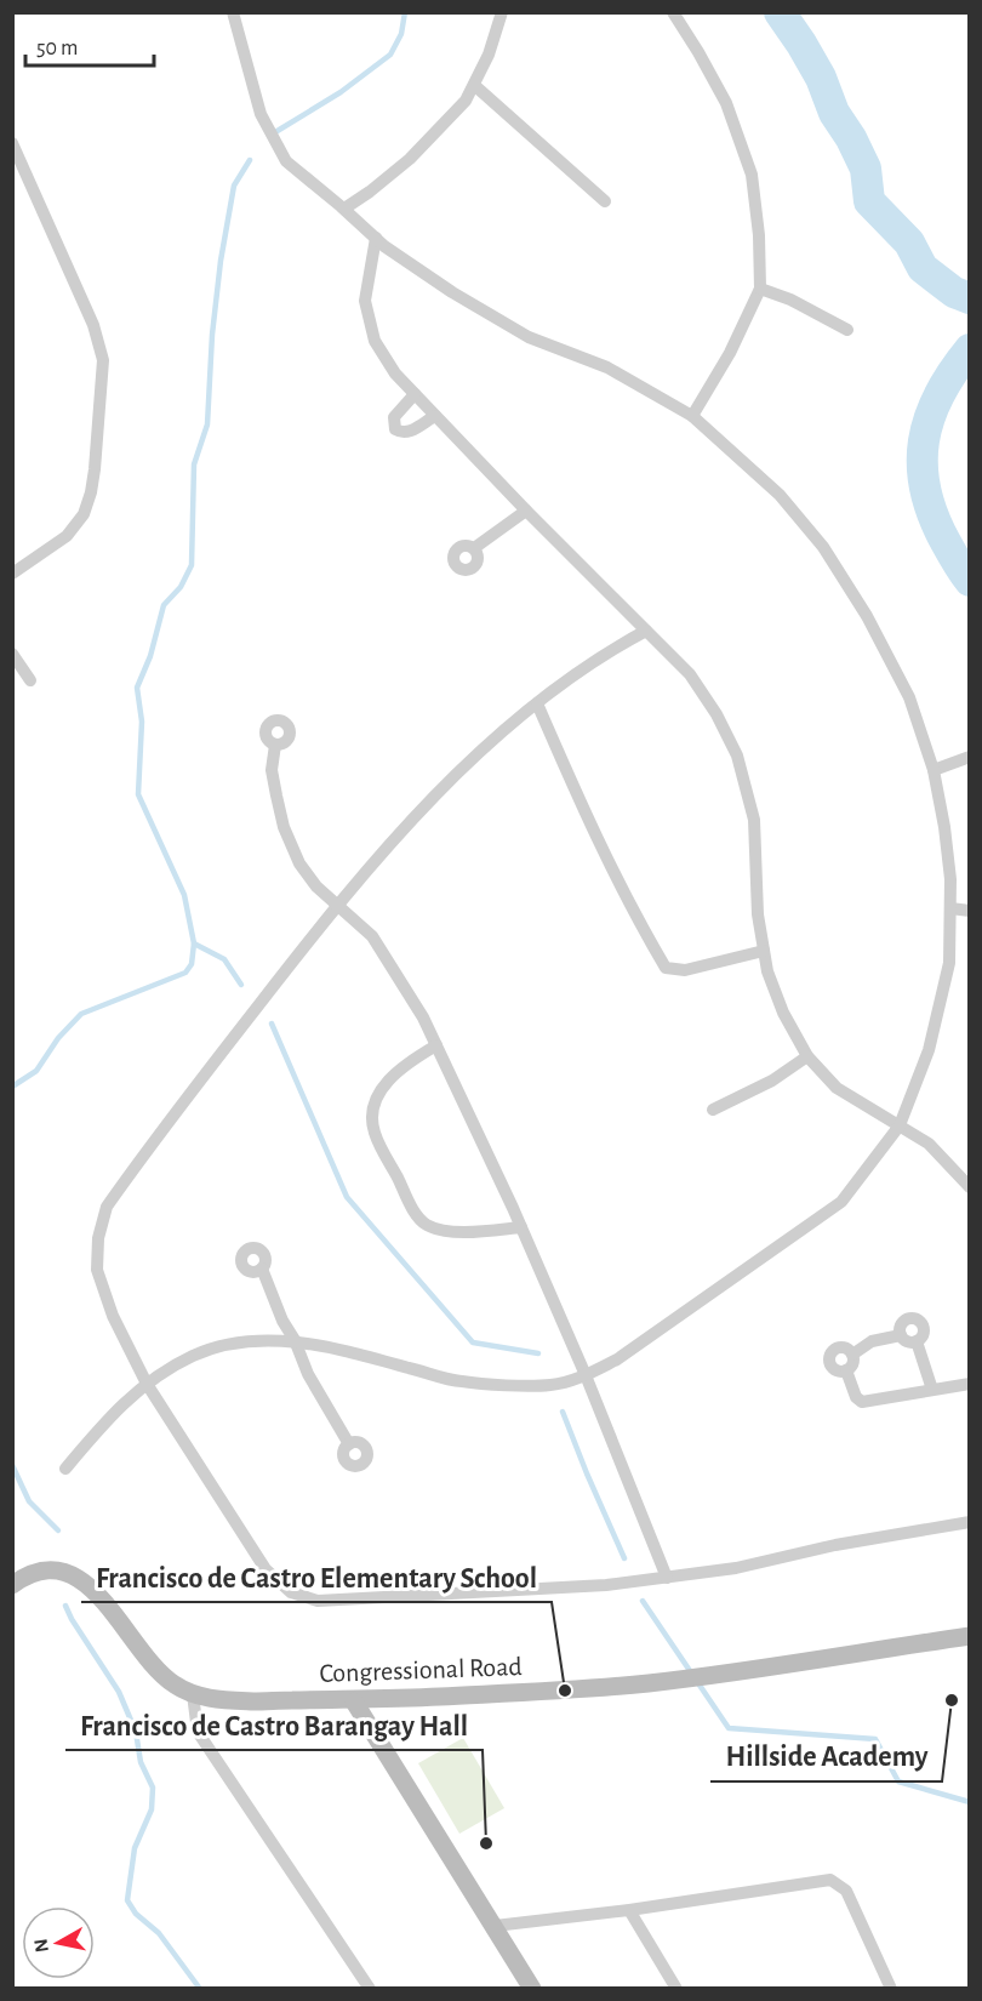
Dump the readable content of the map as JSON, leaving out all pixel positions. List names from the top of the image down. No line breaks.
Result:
{"streets":{"main road":["Congressional Road"]},"places":["Francisco de Castro Elementary School","Hillside Academy","Francisco de Castro Barangay Hall"],"scale_bar":"50 m","north":"left"}
